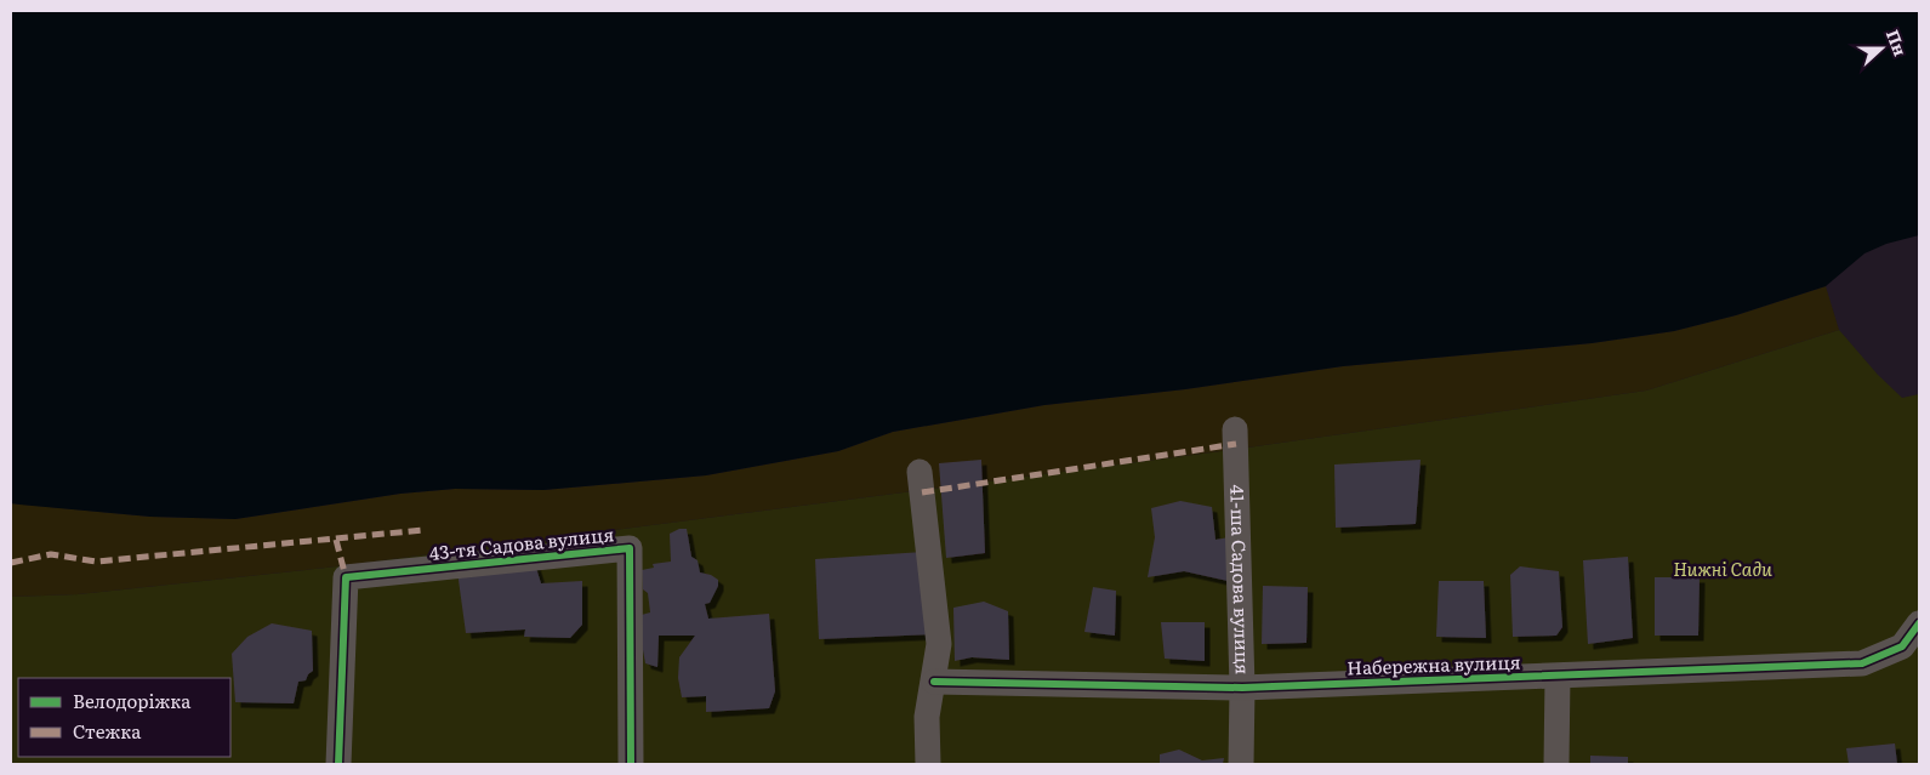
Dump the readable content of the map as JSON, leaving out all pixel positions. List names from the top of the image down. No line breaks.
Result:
{"streets":{"street":["43-тя Садова вулиця","41-ша Садова вулиця","Набережна вулиця"]},"crossings":[["41-ша Садова вулиця","Набережна вулиця"]],"parks":["Нижні Сади"],"legend":["Велодоріжка","Стежка"],"north":"right"}
